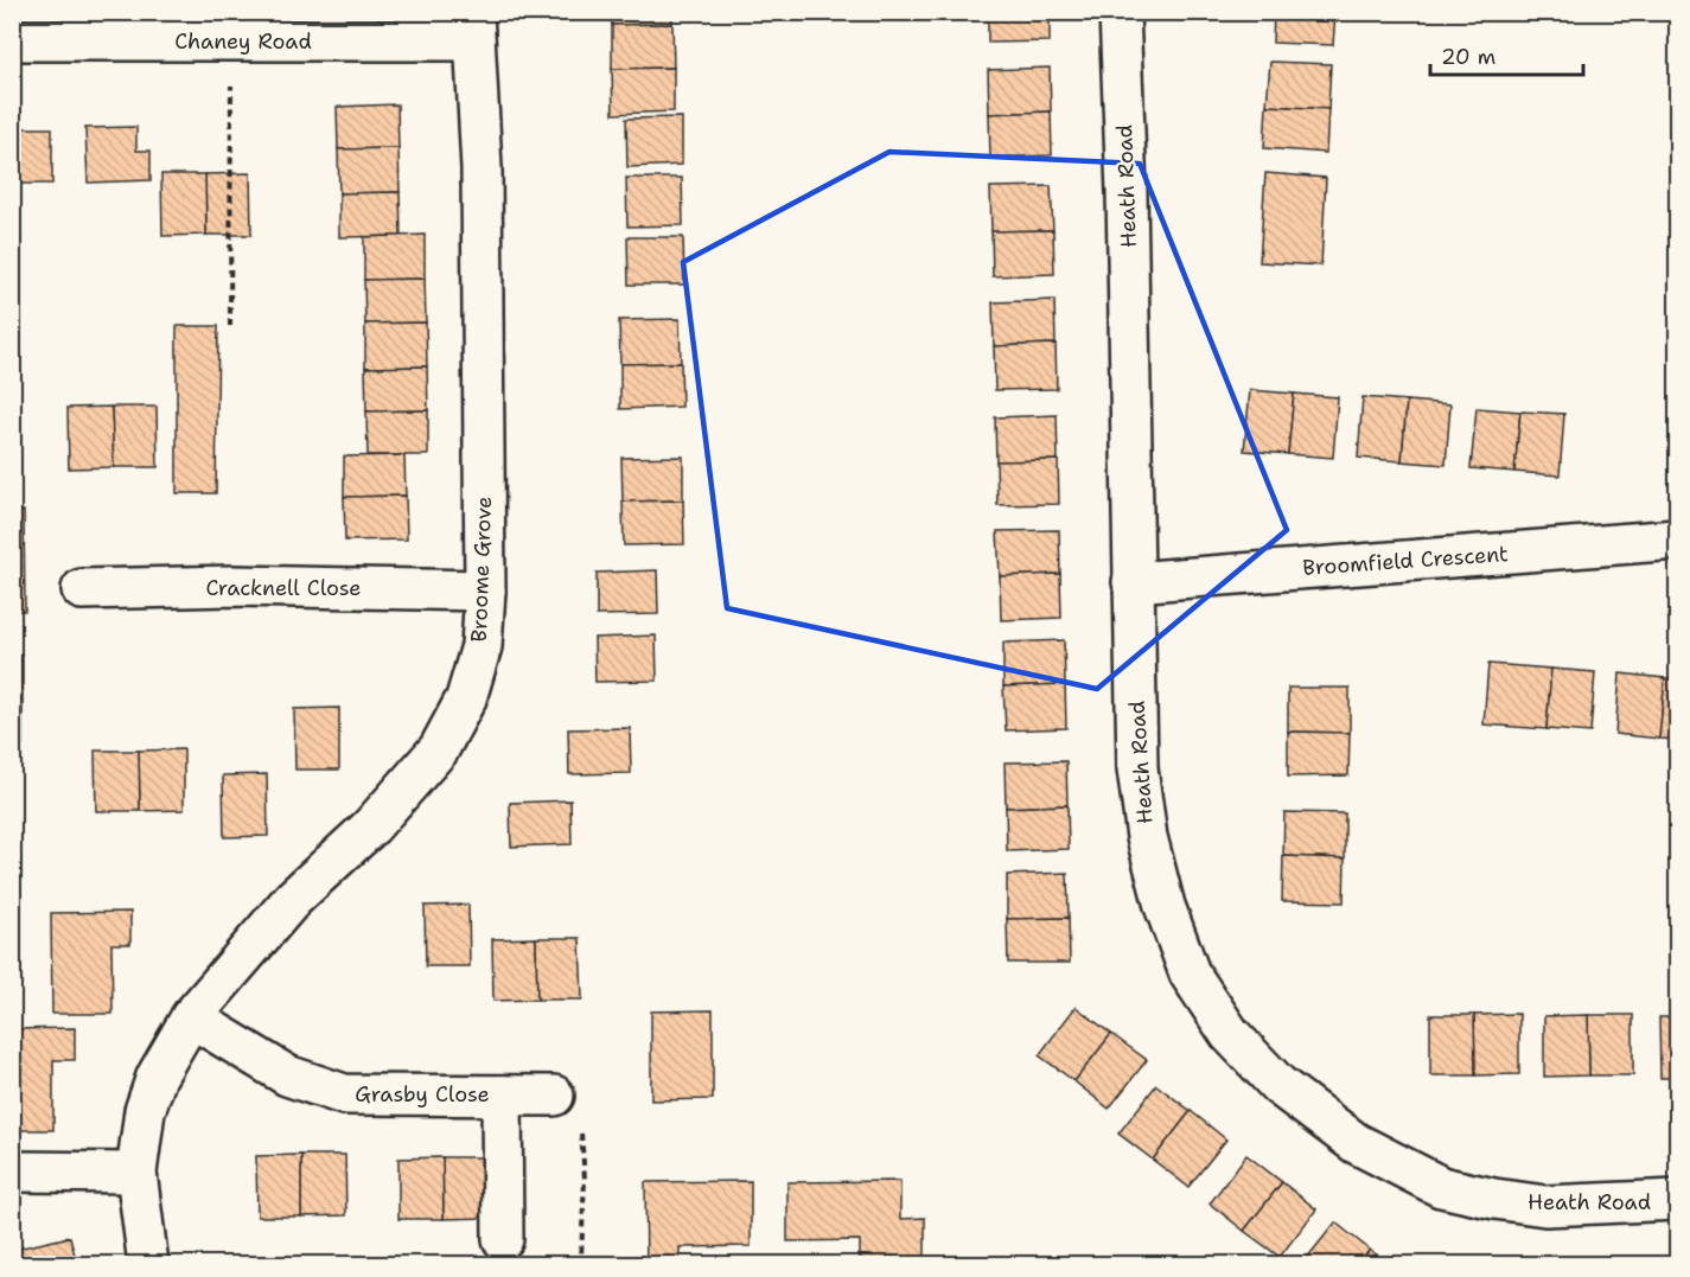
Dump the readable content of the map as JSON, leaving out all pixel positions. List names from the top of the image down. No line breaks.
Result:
{"streets":{"street":["Chaney Road","Heath Road","Broomfield Crescent","Broome Grove","Cracknell Close","Grasby Close"]},"crossings":[["Chaney Road","Broome Grove"],["Heath Road","Broomfield Crescent"],["Broome Grove","Cracknell Close"],["Broome Grove","Grasby Close"]],"scale_bar":"20 m"}
